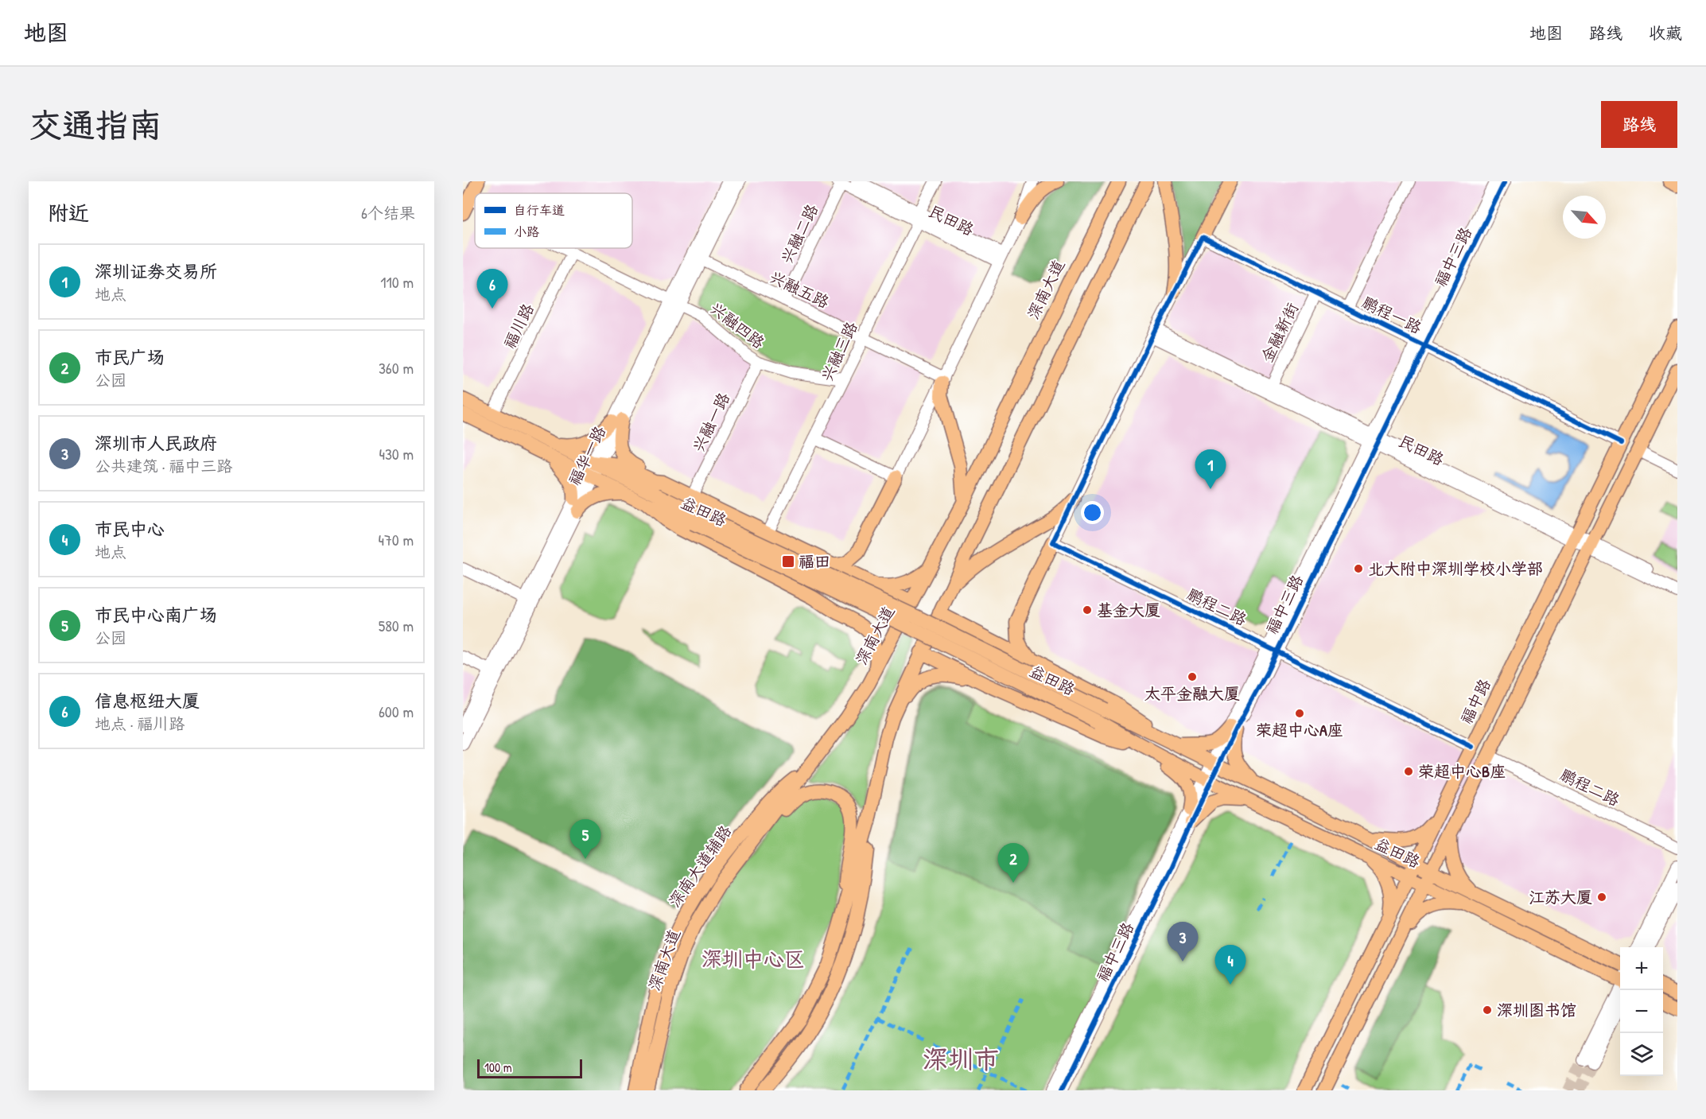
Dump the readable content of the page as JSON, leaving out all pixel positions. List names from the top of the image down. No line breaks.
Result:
{"streets":{"main road":["深南大道","益田路","福中路","深南大道辅路"],"street":["民田路","兴融二路","福中三路","兴融五路","鹏程一路","兴融四路","福川路","金融新街","兴融三路","兴融一路","福华一路","鹏程二路"]},"crossings":[["民田路","兴融二路"],["民田路","福中三路"],["民田路","金融新街"],["民田路","兴融三路"],["民田路","福中路"],["兴融二路","兴融五路"],["福中三路","鹏程一路"],["福中三路","益田路"],["福中三路","鹏程二路"],["兴融五路","兴融三路"],["兴融五路","福华一路"],["深南大道","深南大道辅路"],["鹏程一路","金融新街"],["鹏程一路","福中路"],["兴融四路","福川路"],["兴融四路","兴融三路"],["兴融四路","兴融一路"],["兴融四路","福华一路"],["福川路","益田路"],["福华一路","益田路"],["益田路","福中路"],["鹏程二路","福中路"]],"districts":["深圳中心区","深圳市"],"places":{"transit":["福田"],"other":["北大附中深圳学校小学部","基金大厦","太平金融大厦","荣超中心A座","荣超中心B座","江苏大厦","深圳图书馆"]},"legend":["自行车道","小路"],"scale_bar":"100 m","north":"bottom right","page":{"header":"地图","nav":["地图","路线","收藏"],"buttons":"路线","title":"交通指南","heading":["附近","6个结果"],"list":[{"mark":"1","name":"深圳证券交易所","note":"地点","value":"110 m"},{"mark":"2","name":"市民广场","note":"公园","value":"360 m"},{"mark":"3","name":"深圳市人民政府","note":"公共建筑 · 福中三路","value":"430 m"},{"mark":"4","name":"市民中心","note":"地点","value":"470 m"},{"mark":"5","name":"市民中心南广场","note":"公园","value":"580 m"},{"mark":"6","name":"信息枢纽大厦","note":"地点 · 福川路","value":"600 m"}],"pins":["6","1","5","2","3","4"],"map_buttons":["+","−"],"scale":"100 m"}}
